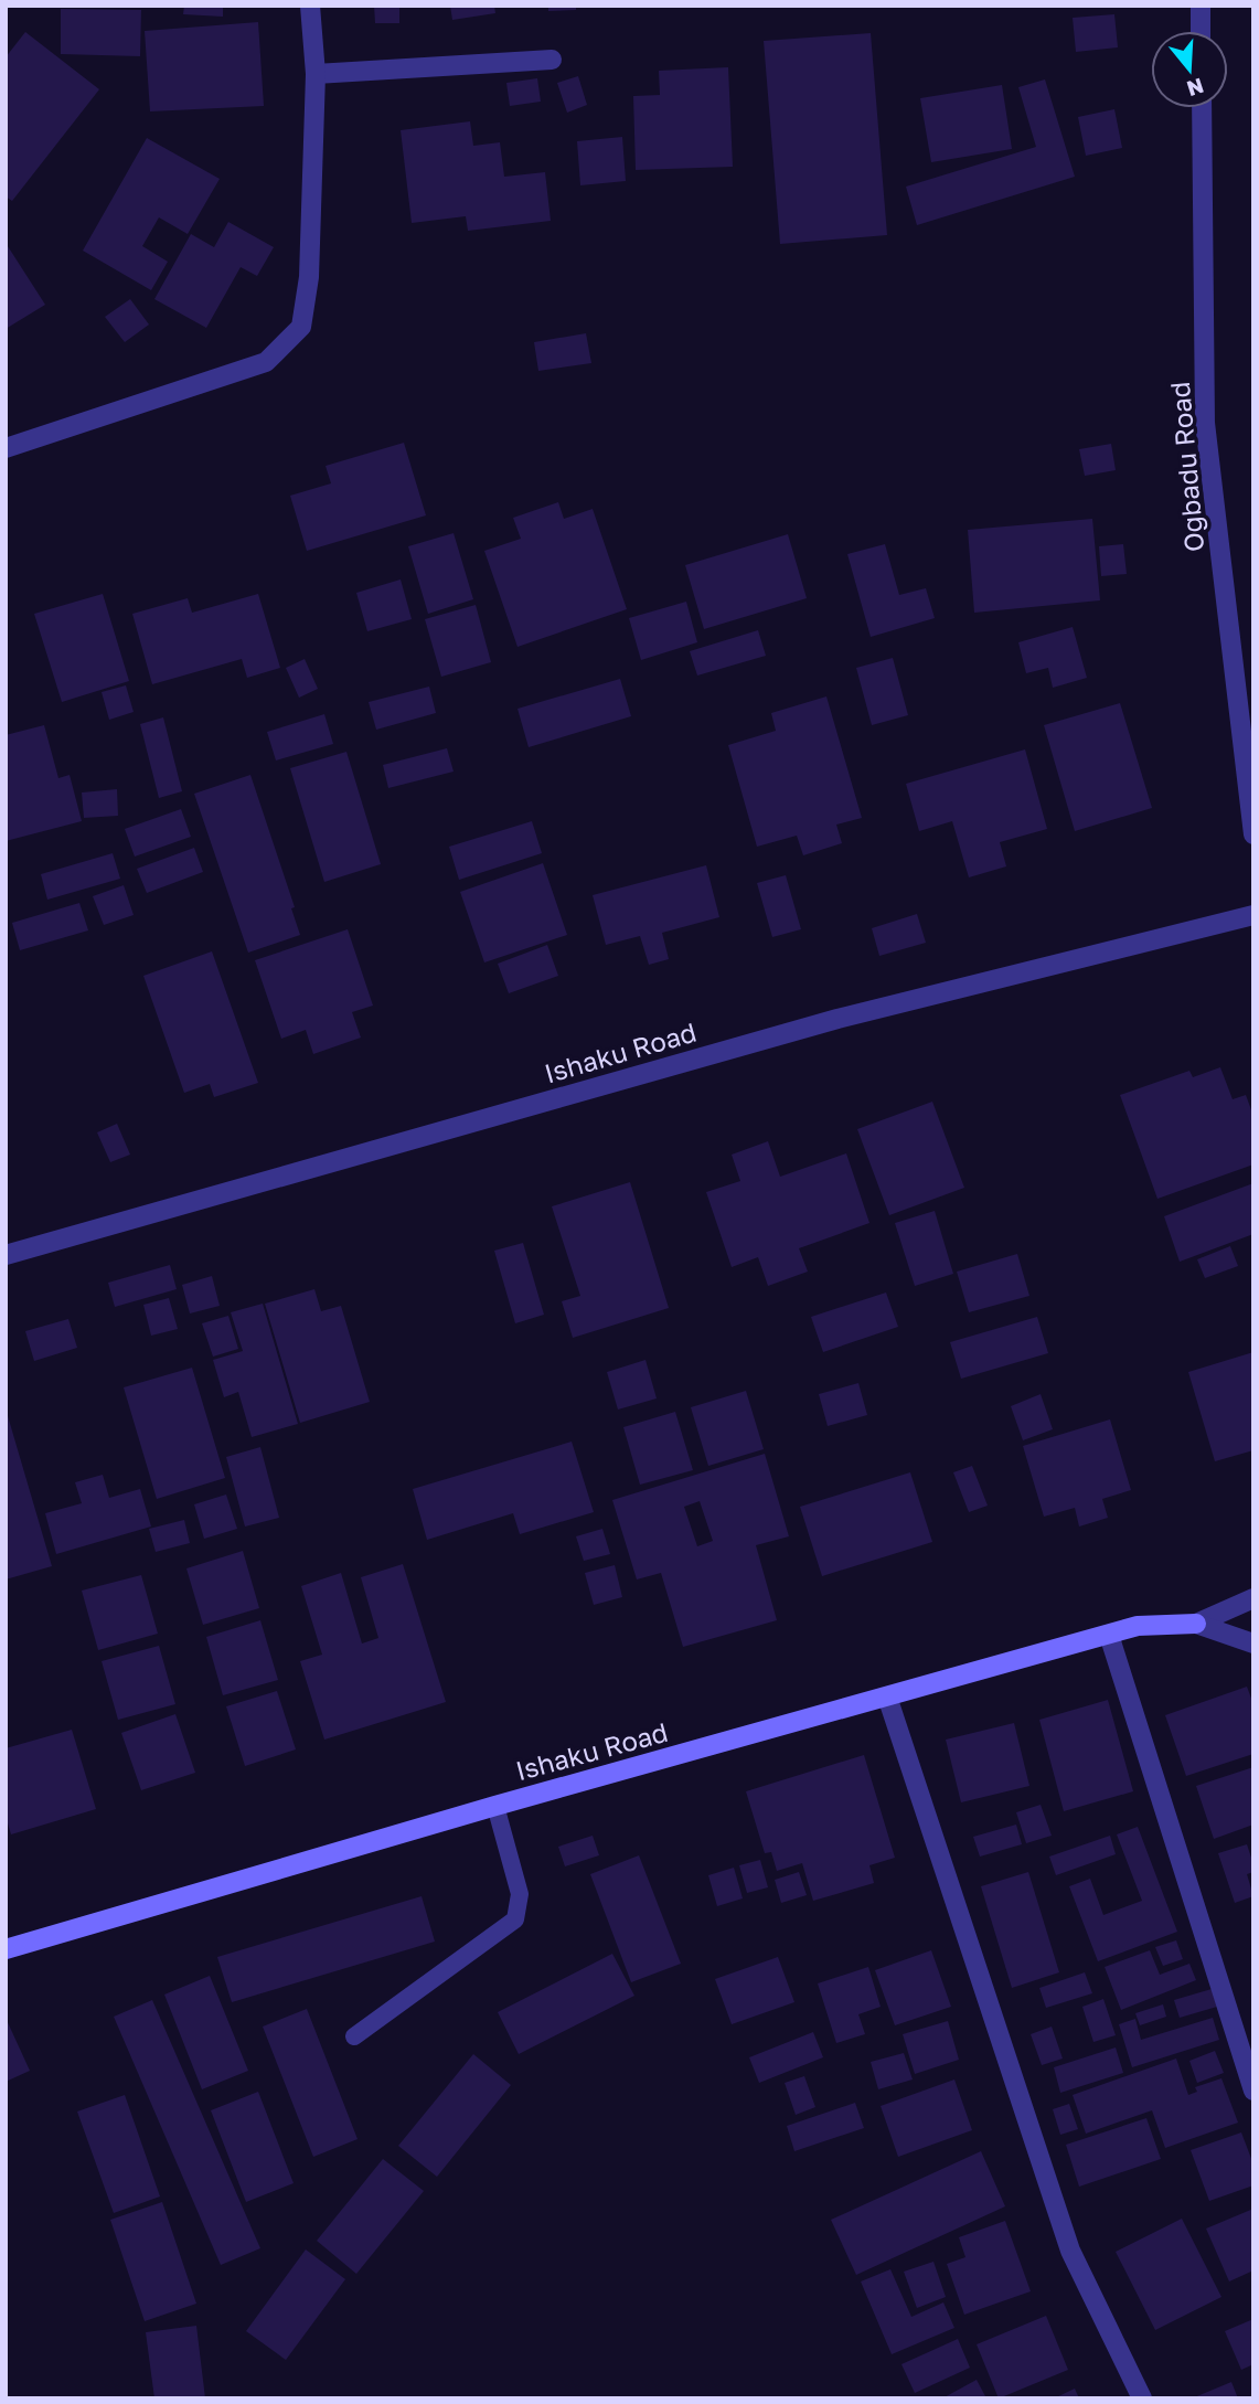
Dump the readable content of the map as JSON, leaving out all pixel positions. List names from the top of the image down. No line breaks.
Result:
{"streets":{"street":["Ogbadu Road","Ishaku Road"]},"north":"bottom"}
